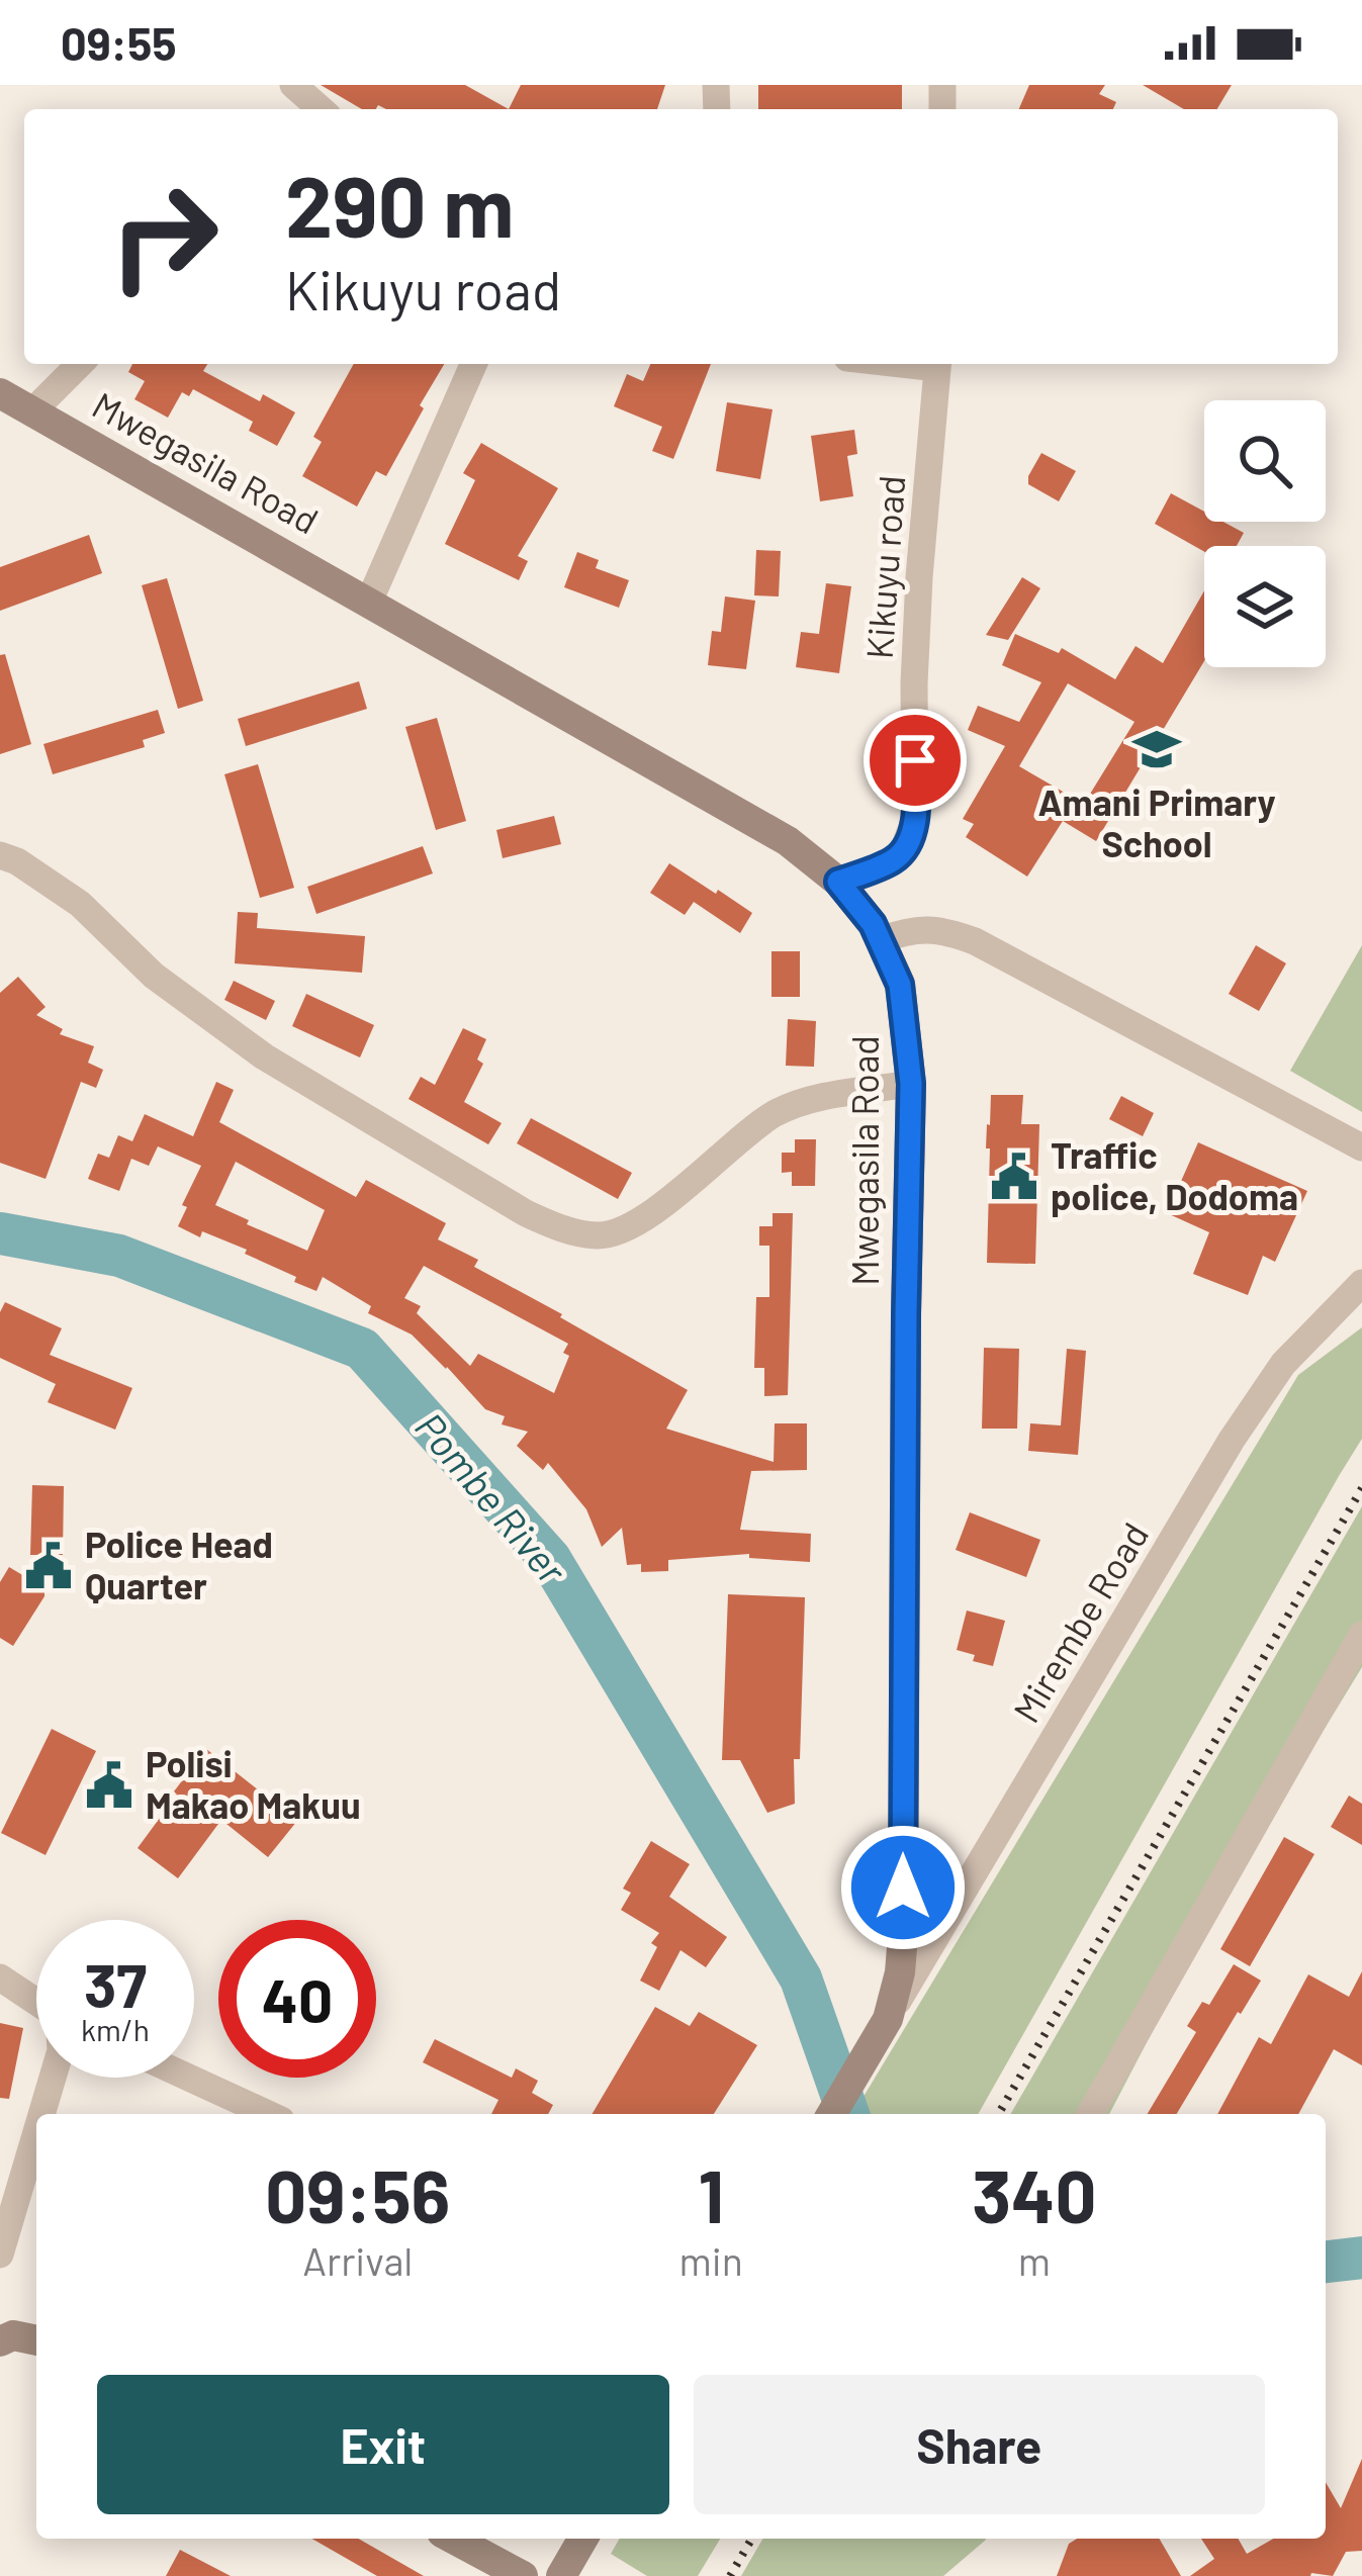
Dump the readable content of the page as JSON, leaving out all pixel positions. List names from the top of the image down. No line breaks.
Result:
{"streets":{"street":["Mwegasila Road","Kikuyu road","Mirembe Road"]},"crossings":[["Mwegasila Road","Kikuyu road"],["Mwegasila Road","Mirembe Road"]],"water":["Pombe River"],"places":{"school or university":["Amani Primary School"],"public building":["Traffic police, Dodoma","Police Head Quarter","Polisi Makao Makuu"]},"page":{"status":"09:55","turn":["290 m","Kikuyu road"],"speed":"37 km/h","limit":"40","eta":["09:56","Arrival","1","min","340","m"],"buttons":["Exit","Share"]}}
